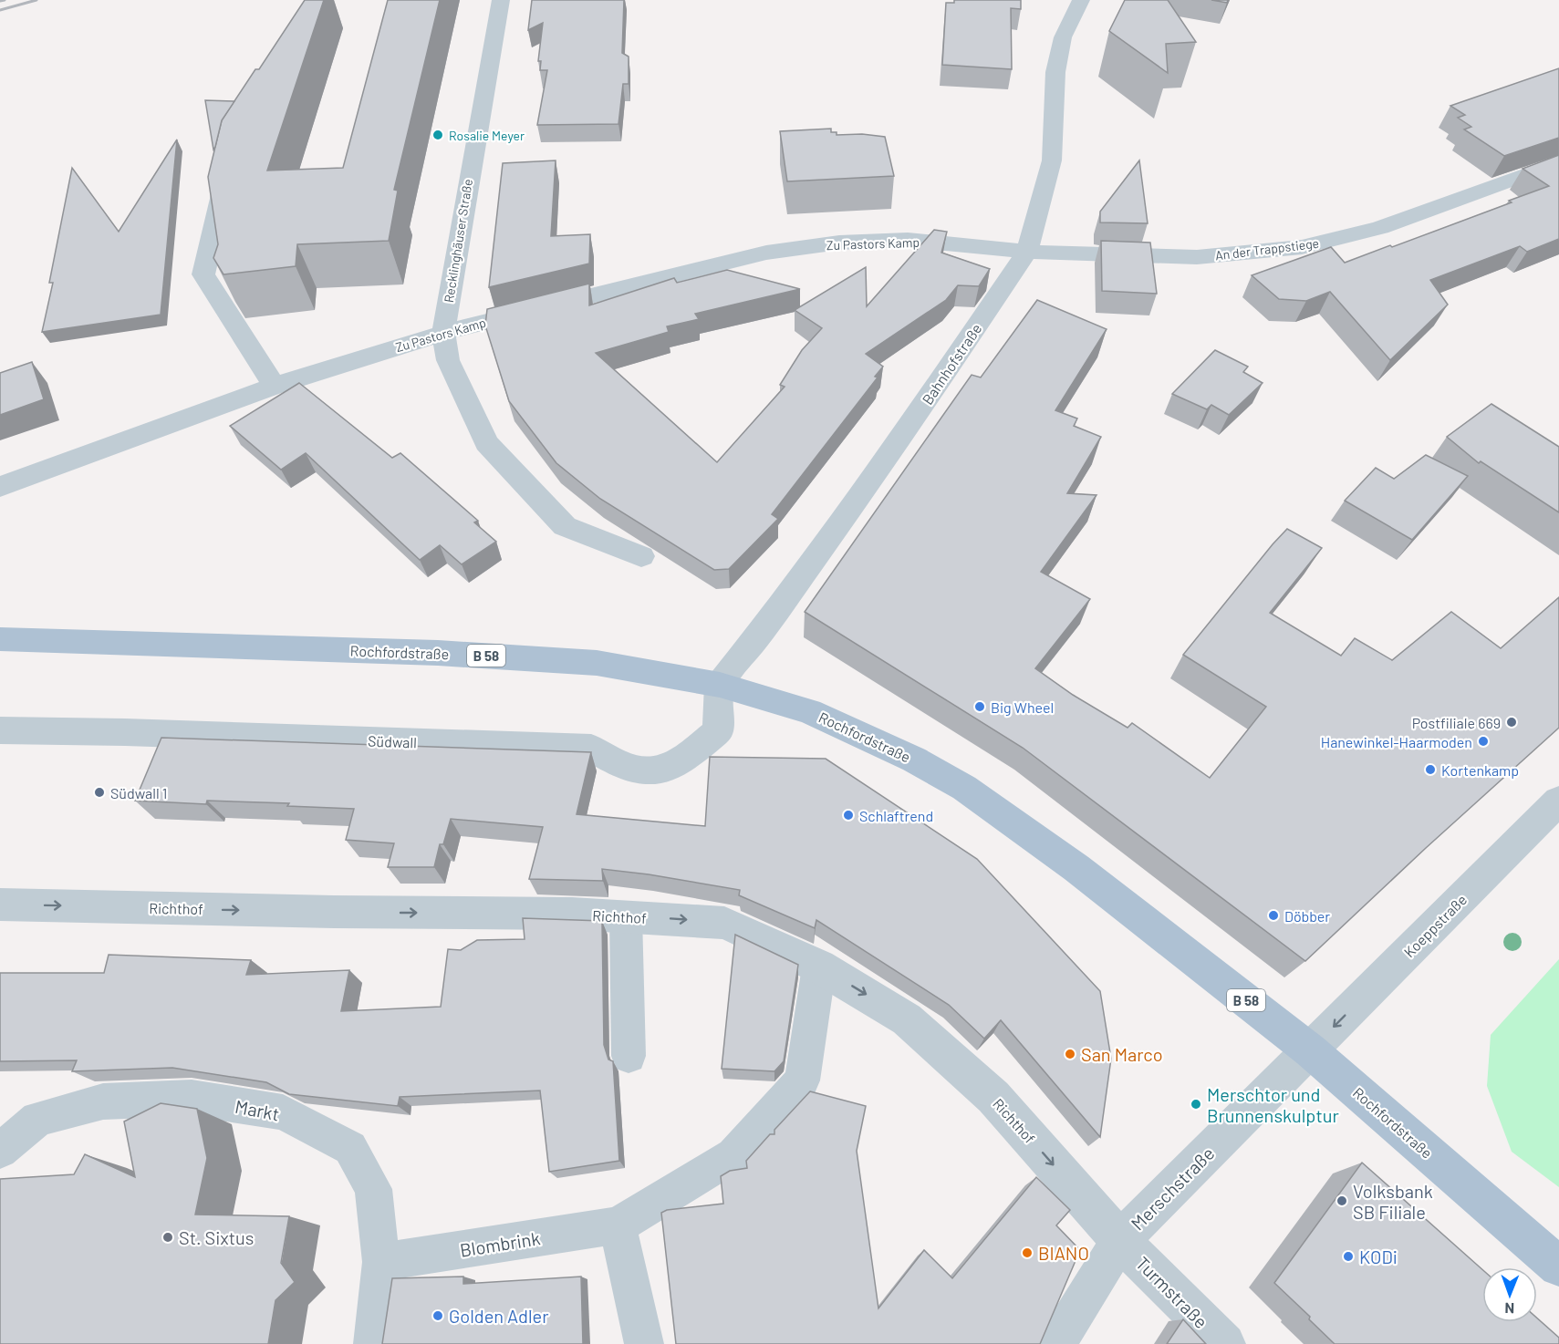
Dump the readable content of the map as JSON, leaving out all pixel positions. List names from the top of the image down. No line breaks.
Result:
{"streets":{"main road":["Rochfordstraße","B 58"],"street":["Recklinghäuser Straße","Zu Pastors Kamp","An der Trappstiege","Bahnhofstraße","Südwall","Richthof","Koeppstraße","Markt","Merschstraße","Blombrink","Turmstraße"]},"crossings":[["Recklinghäuser Straße","Zu Pastors Kamp"],["Zu Pastors Kamp","An der Trappstiege"],["Zu Pastors Kamp","Bahnhofstraße"],["An der Trappstiege","Bahnhofstraße"],["Bahnhofstraße","Rochfordstraße"],["Bahnhofstraße","Südwall"],["Rochfordstraße","Südwall"],["Rochfordstraße","Koeppstraße"],["Rochfordstraße","Merschstraße"],["Richthof","Merschstraße"],["Richthof","Blombrink"],["Richthof","Turmstraße"],["Koeppstraße","Merschstraße"],["Markt","Blombrink"],["Merschstraße","Turmstraße"]],"one_way":["Richthof","Koeppstraße"],"places":["Rosalie Meyer","Big Wheel","Postfiliale 669","Hanewinkel-Haarmoden","Kortenkamp","Südwall 1","Schlaftrend","Döbber","San Marco","Merschtor und Brunnenskulptur","Volksbank SB Filiale","St. Sixtus","BIANO","KODi","Golden Adler"],"north":"bottom"}
